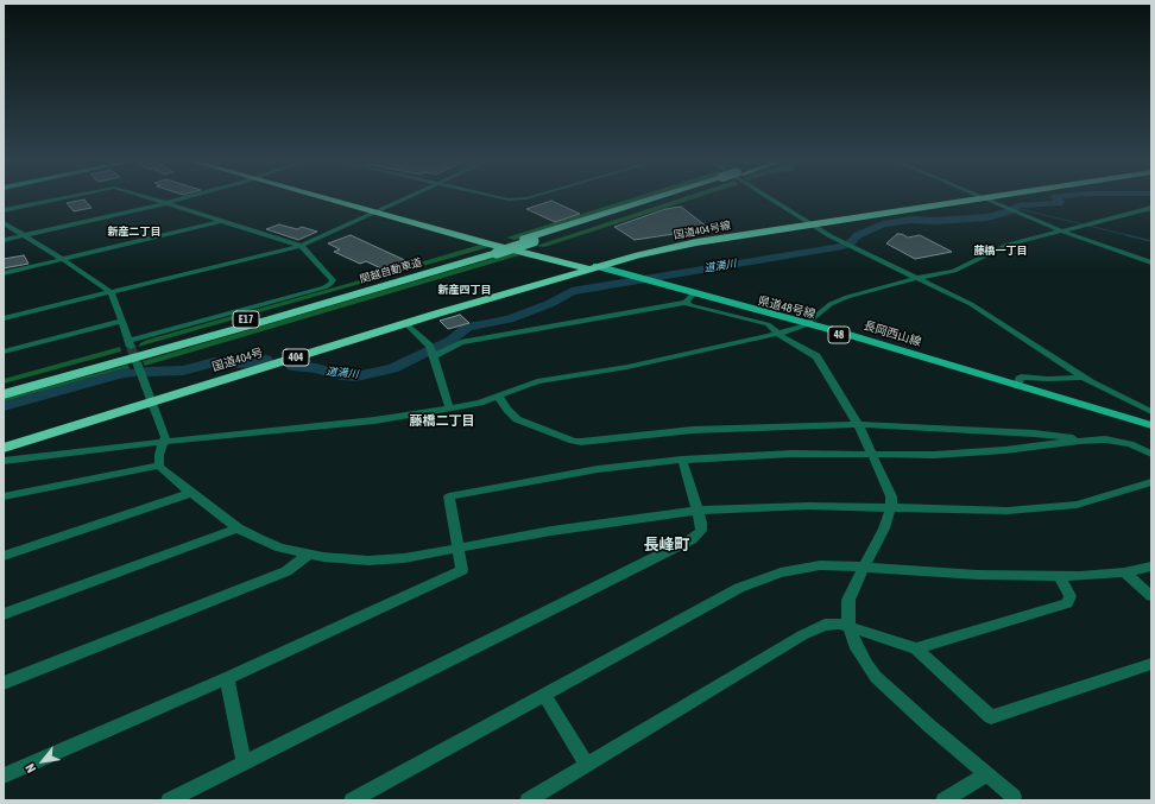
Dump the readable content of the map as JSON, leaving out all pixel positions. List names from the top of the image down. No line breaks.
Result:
{"streets":{"highway":["国道404号線","関越自動車道","E17","404","国道404号"],"main road":["県道48号線","長岡西山線","48"]},"crossings":[["国道404号線","県道48号線"],["国道404号線","長岡西山線"],["国道404号線","国道404号"],["県道48号線","長岡西山線"],["県道48号線","国道404号"],["長岡西山線","国道404号"]],"districts":["新産二丁目","藤橋一丁目","新産四丁目","藤橋二丁目","長峰町"],"water":["道満川"],"north":"bottom left"}
